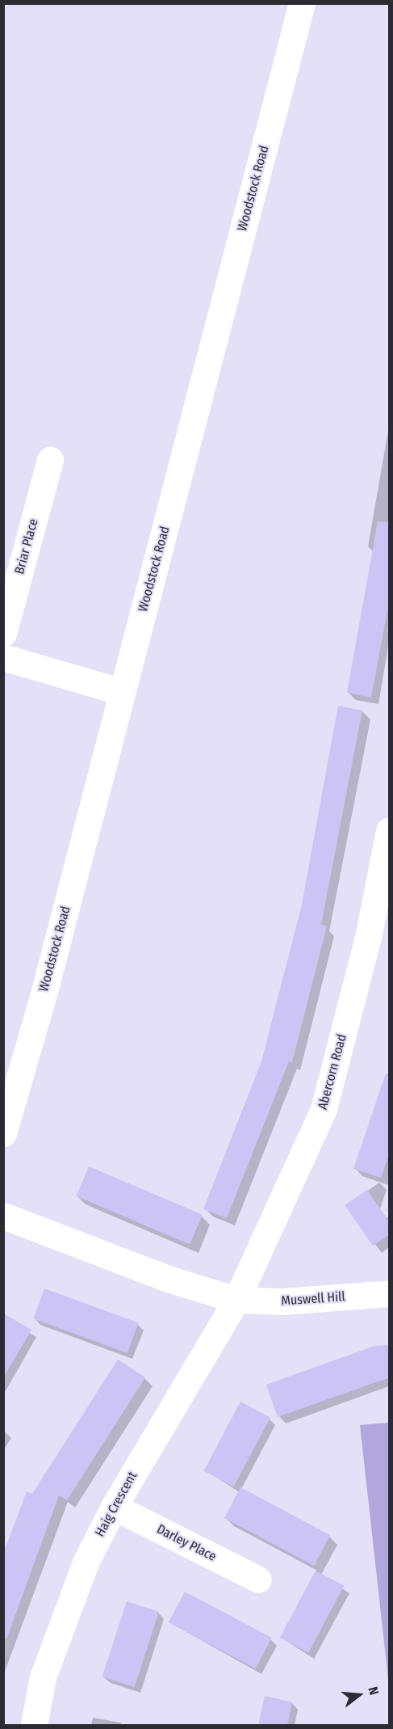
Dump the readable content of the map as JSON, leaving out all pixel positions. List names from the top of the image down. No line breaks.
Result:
{"streets":{"street":["Woodstock Road","Briar Place","Abercorn Road","Muswell Hill","Haig Crescent","Darley Place"]},"crossings":[["Abercorn Road","Muswell Hill"],["Abercorn Road","Haig Crescent"],["Muswell Hill","Haig Crescent"],["Haig Crescent","Darley Place"]],"north":"right"}
